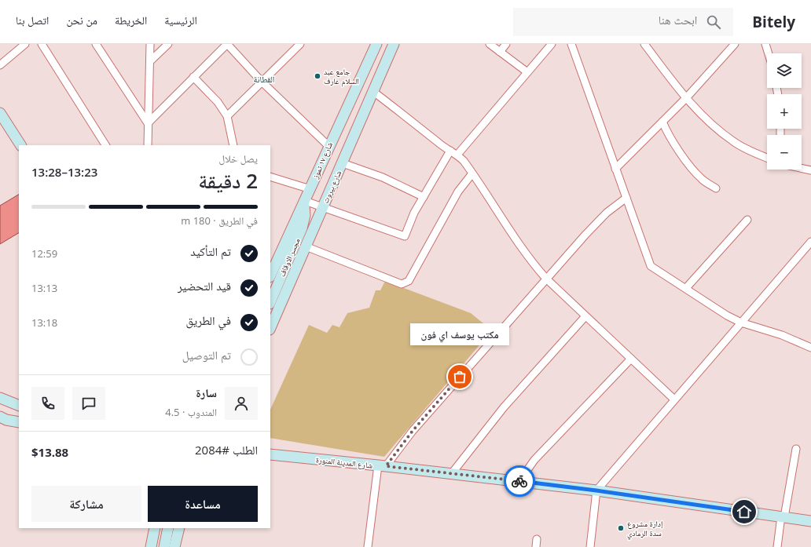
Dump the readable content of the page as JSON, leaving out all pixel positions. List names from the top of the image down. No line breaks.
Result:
{"streets":{"street":["شارع ١٧ تموز","شارع بيروت","مجسر الاوقاف","شارع المدينة المنورة"]},"crossings":[["شارع ١٧ تموز","مجسر الاوقاف"],["شارع بيروت","مجسر الاوقاف"]],"districts":["القطانة"],"places":["جامع عبد السلام عارف","مكتب يوسف اي فون","إدارة مشروع سدة الرمادي"],"page":{"header":"Bitely","search":"ابحث هنا","nav":["الرئيسية","الخريطة","من نحن","اتصل بنا"],"map_buttons":["+","−"],"heading":["2 دقيقة","يصل خلال","13:23–13:28"],"panel":["سارة","المندوب · 4.5","الطلب #2084","$13.88"],"bar":"في الطريق · 180 m","list":[["تم التأكيد","12:59"],["قيد التحضير","13:13"],["في الطريق","13:18"],"تم التوصيل"],"bubble":"مكتب يوسف اي فون","buttons":["مساعدة","مشاركة"]}}
